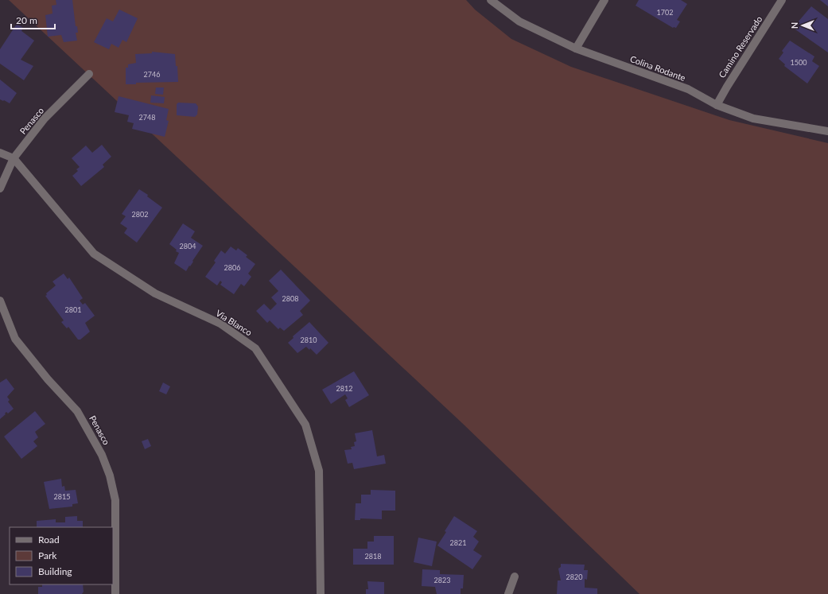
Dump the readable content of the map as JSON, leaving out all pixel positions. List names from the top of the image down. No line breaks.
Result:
{"streets":{"street":["Camino Reservado","Colina Rodante","Penasco","Via Blanco"]},"crossings":[["Camino Reservado","Colina Rodante"],["Penasco","Via Blanco"]],"house_numbers":["1702","1500","2746","2748","2802","2804","2806","2808","2801","2810","2812","2815","2821","2818","2820","2823"],"legend":["Road","Park","Building"],"scale_bar":"20 m","north":"left"}
